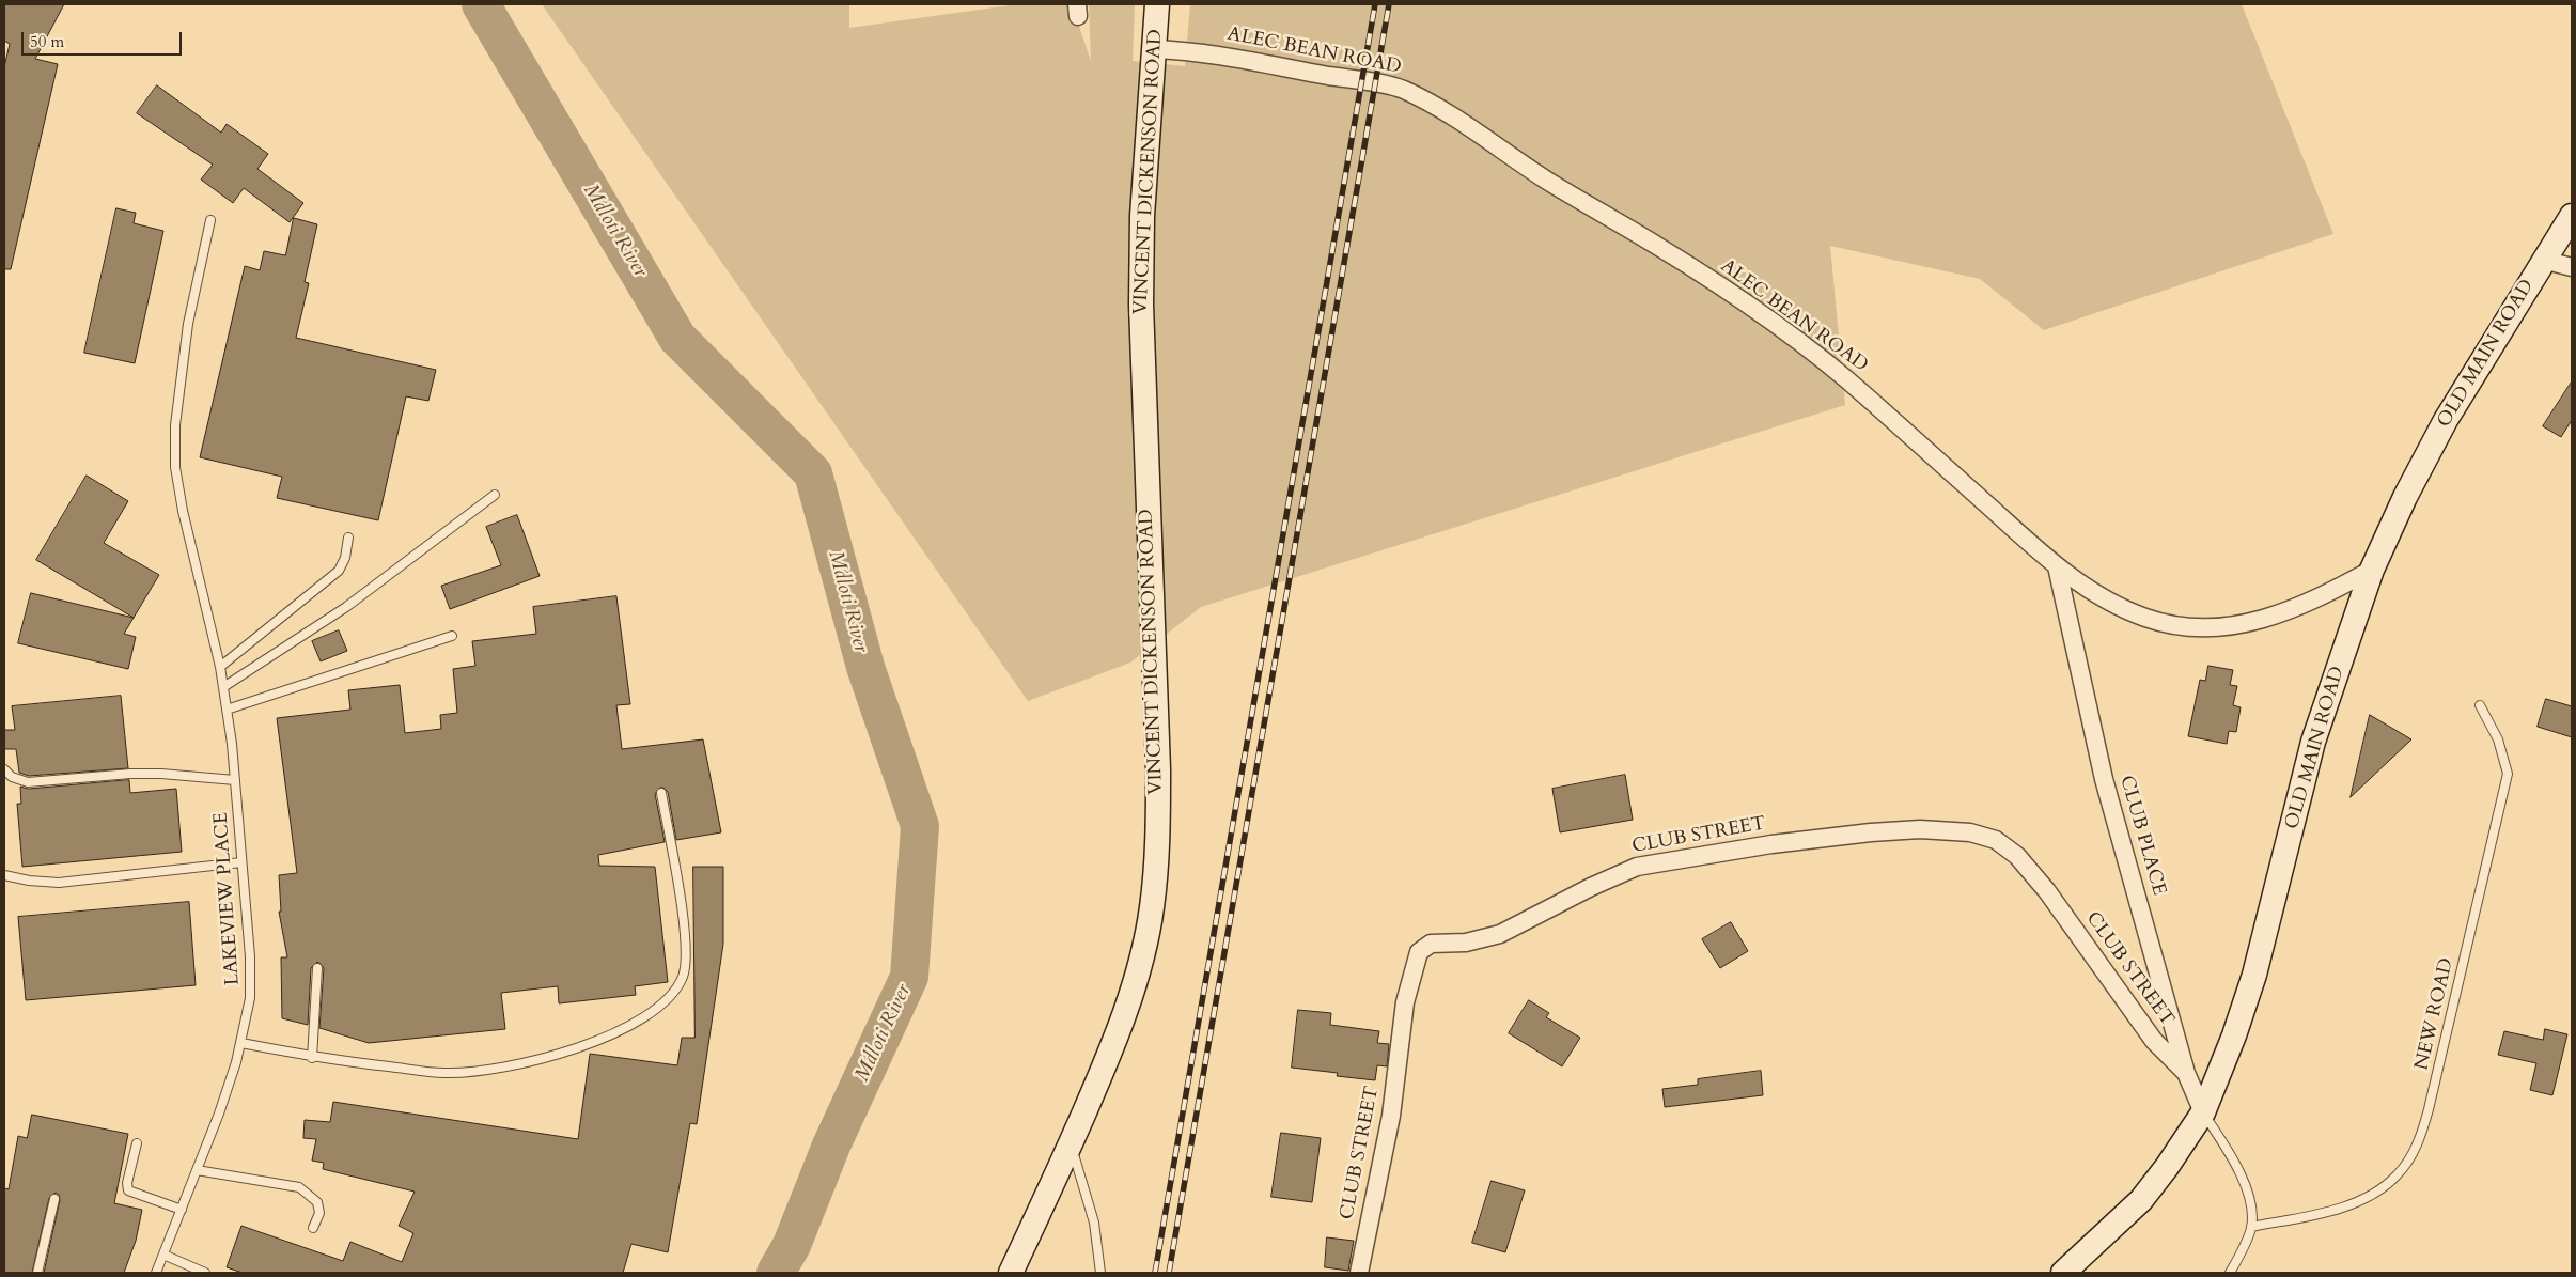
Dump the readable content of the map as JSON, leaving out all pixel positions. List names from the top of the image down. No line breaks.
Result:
{"streets":{"main road":["VINCENT DICKENSON ROAD","OLD MAIN ROAD"],"street":["ALEC BEAN ROAD","CLUB STREET","CLUB PLACE"],"lane":["LAKEVIEW PLACE","NEW ROAD"]},"crossings":[["ALEC BEAN ROAD","VINCENT DICKENSON ROAD"],["ALEC BEAN ROAD","OLD MAIN ROAD"],["ALEC BEAN ROAD","CLUB PLACE"],["OLD MAIN ROAD","CLUB PLACE"],["CLUB STREET","CLUB PLACE"]],"water":["Mdloti River"],"scale_bar":"50 m"}
